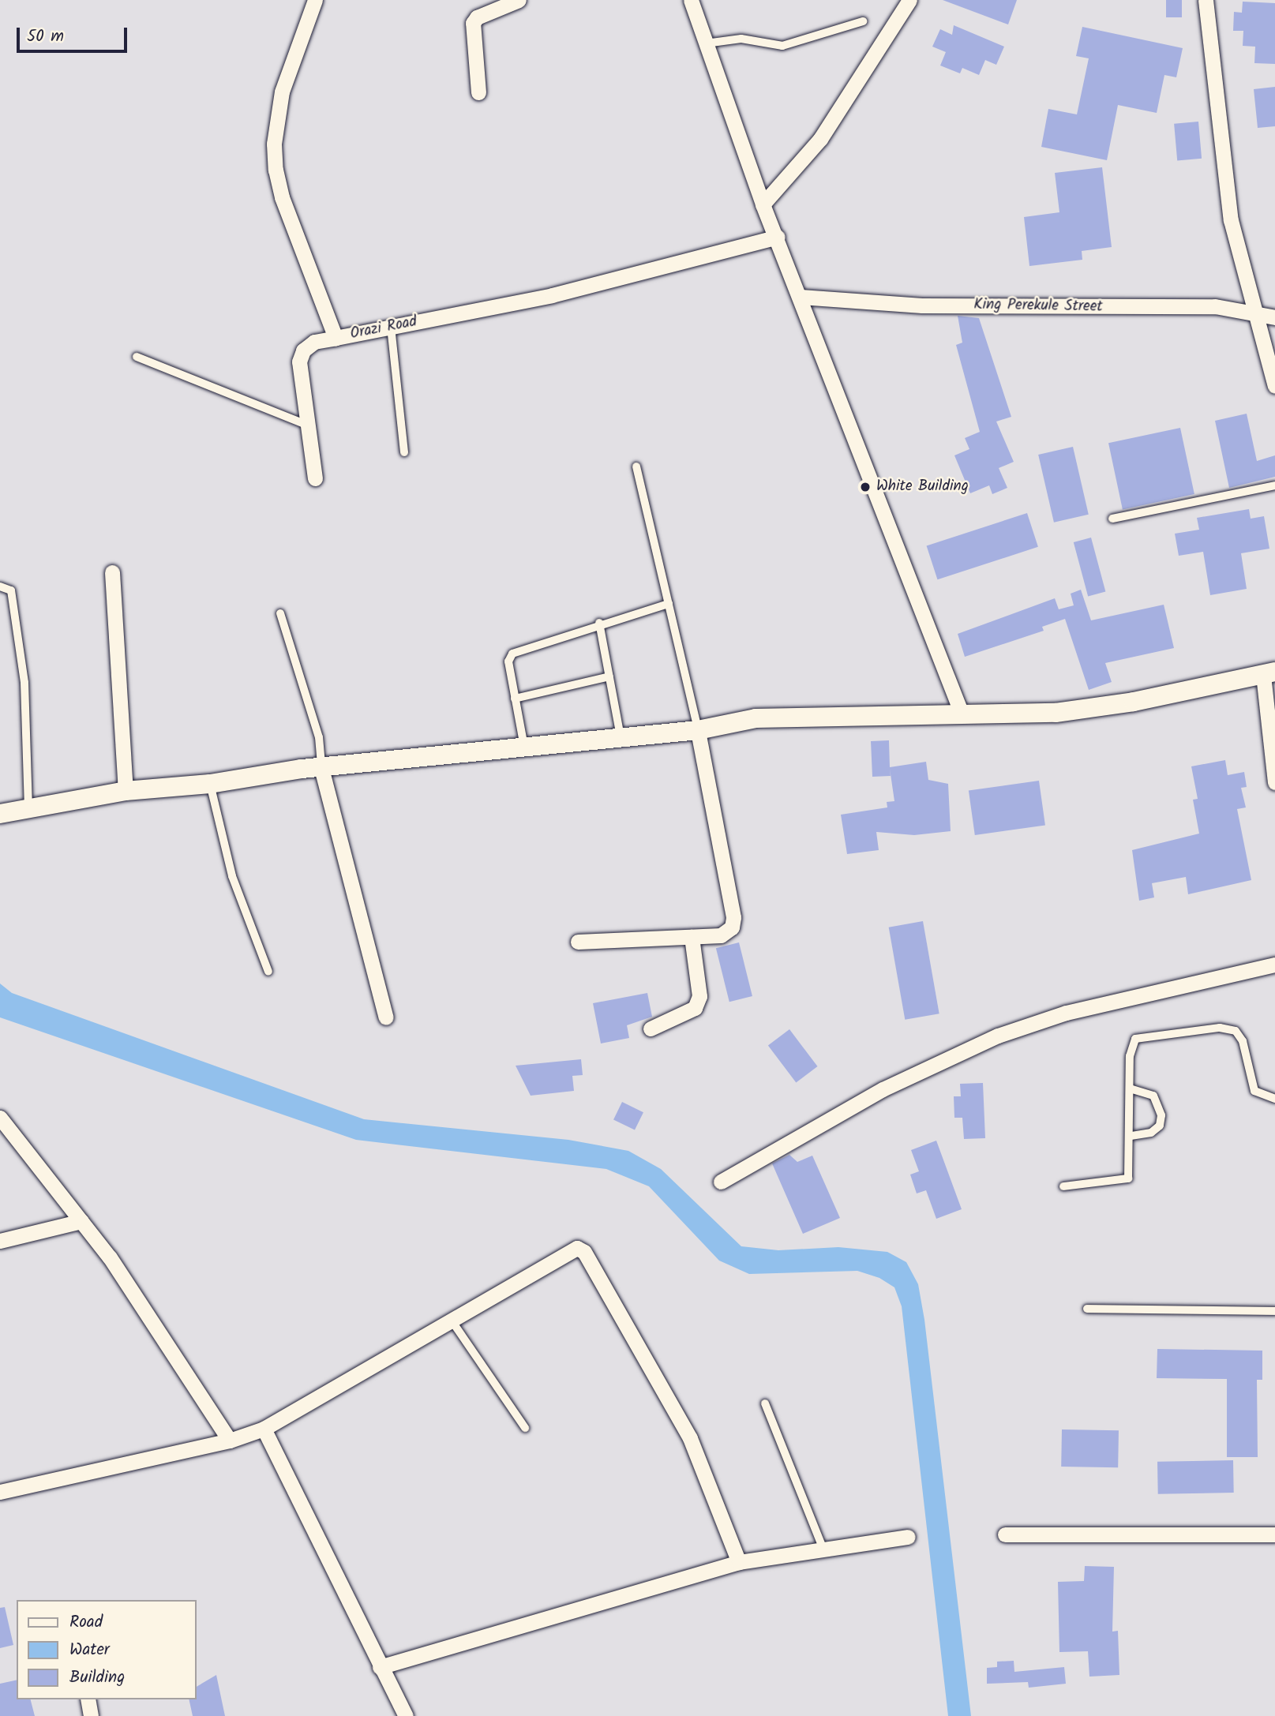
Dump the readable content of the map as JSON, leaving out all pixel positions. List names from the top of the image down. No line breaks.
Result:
{"streets":{"street":["King Perekule Street","Orazi Road"]},"places":["White Building"],"legend":["Road","Water","Building"],"scale_bar":"50 m"}
